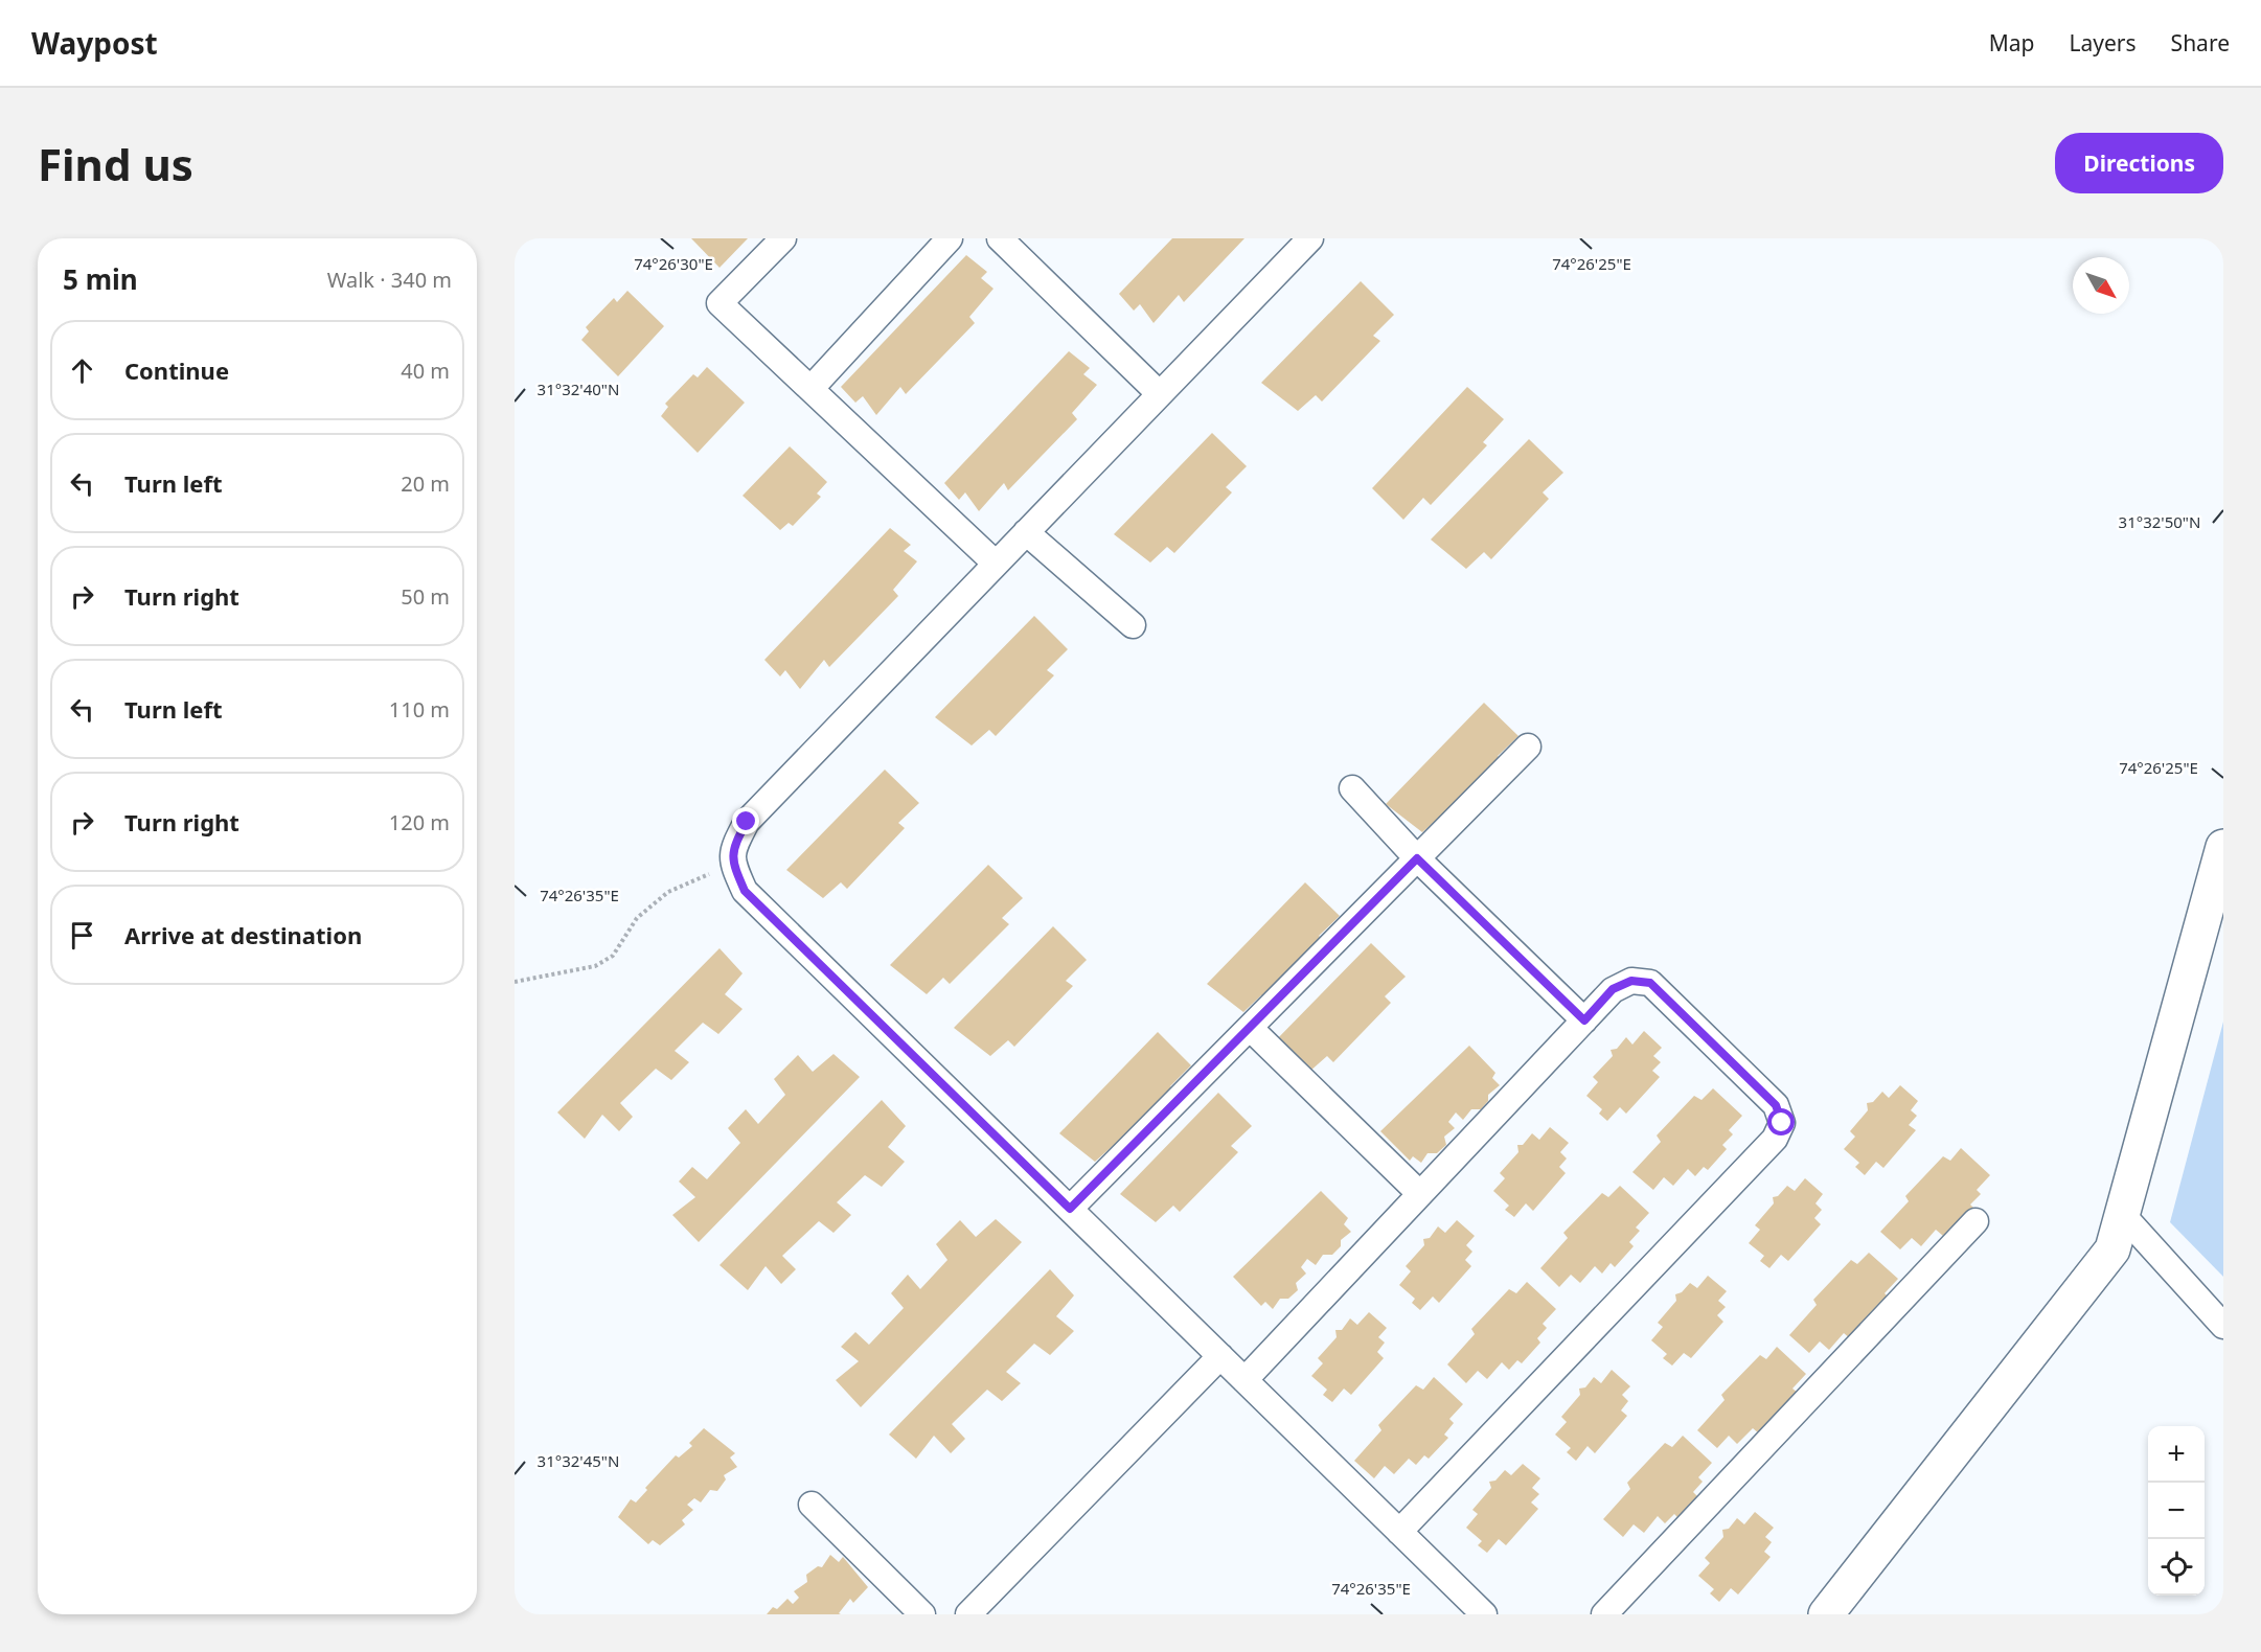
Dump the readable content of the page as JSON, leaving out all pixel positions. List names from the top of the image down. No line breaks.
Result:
{"north":"bottom right","page":{"header":"Waypost","nav":["Map","Layers","Share"],"buttons":"Directions","title":"Find us","heading":["5 min","Walk · 340 m"],"list":[["Continue","40 m"],["Turn left","20 m"],["Turn right","50 m"],["Turn left","110 m"],["Turn right","120 m"],"Arrive at destination"],"map_buttons":["+","−"]},"coordinates":["74°26'30\"E","74°26'25\"E","31°32'40\"N","31°32'50\"N","74°26'35\"E","31°32'45\"N"]}
